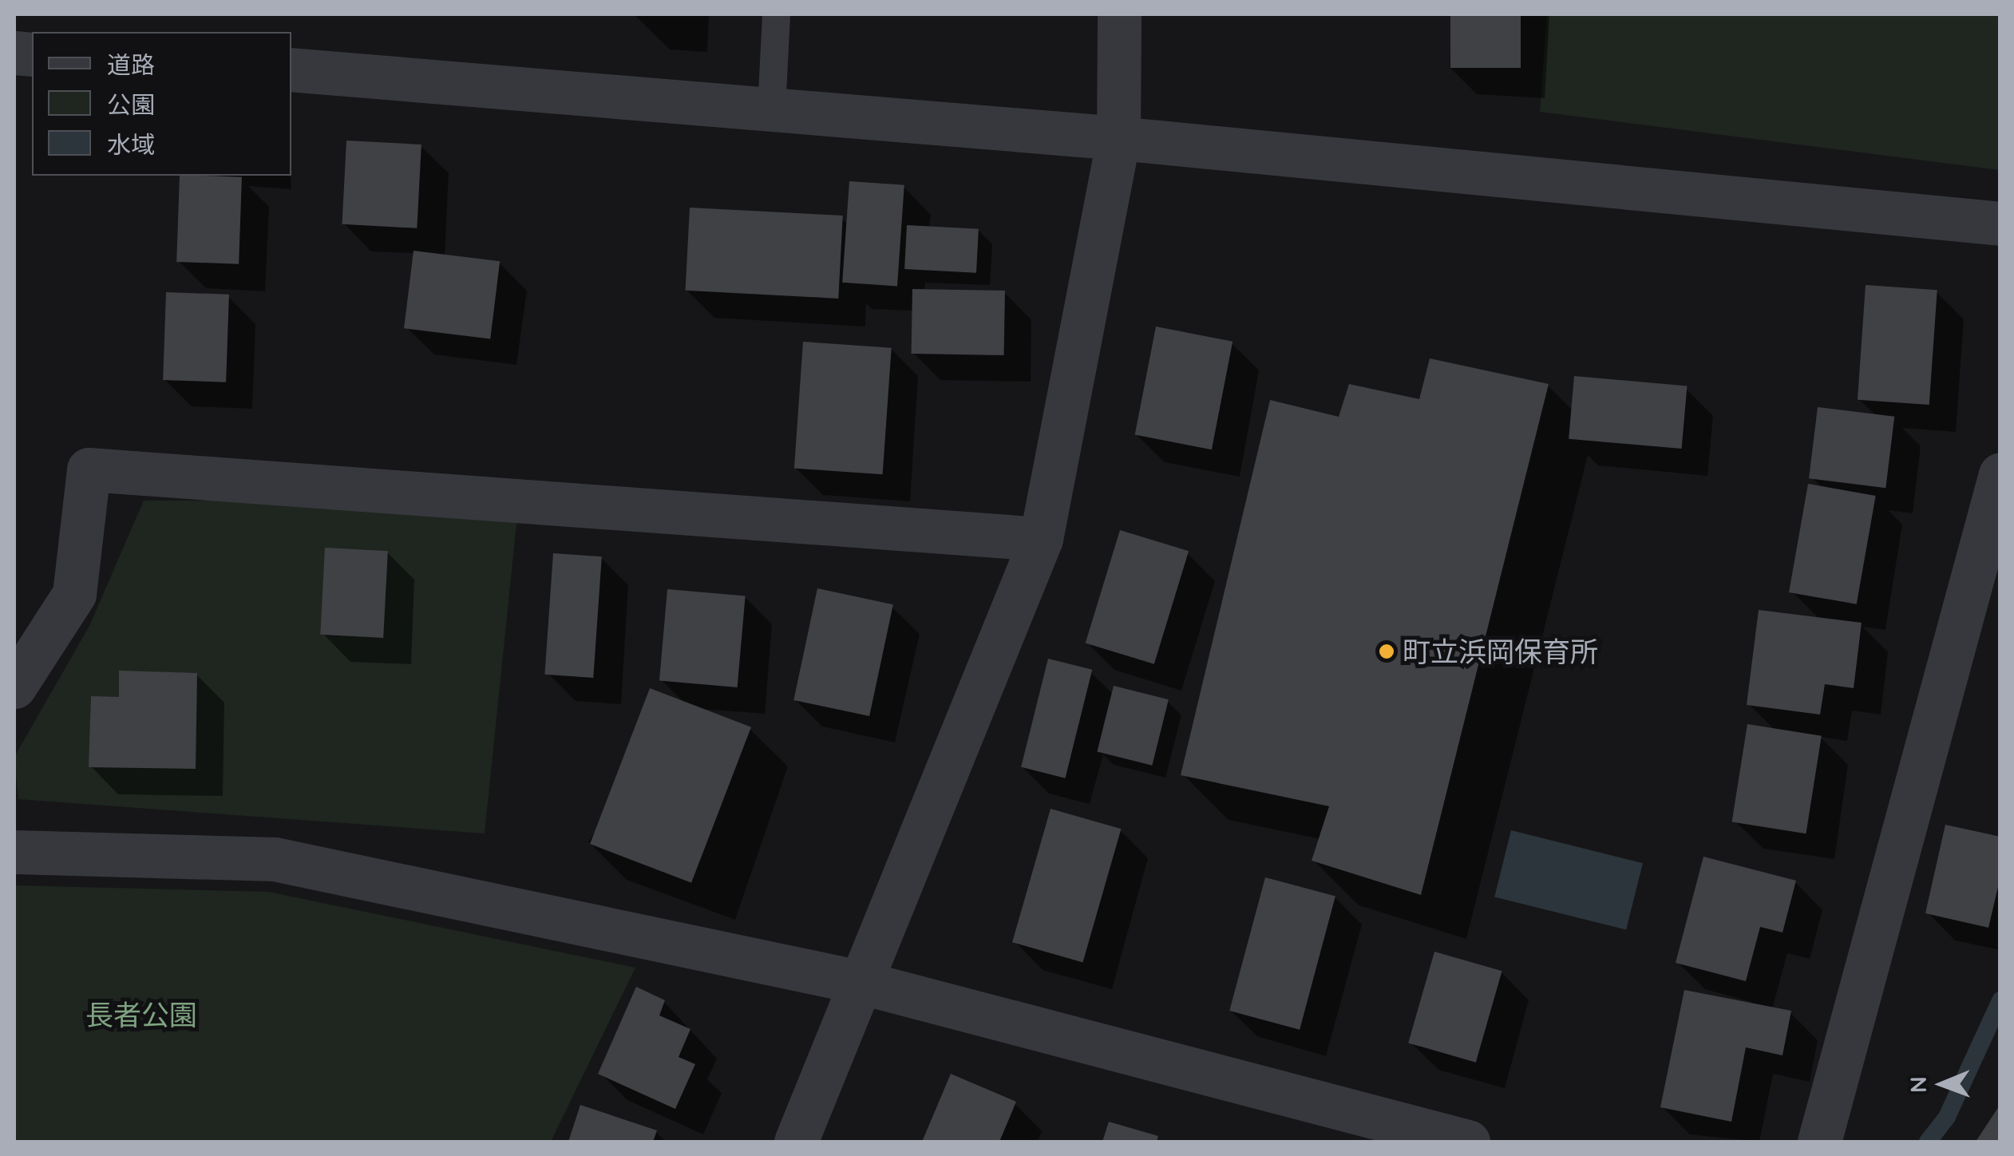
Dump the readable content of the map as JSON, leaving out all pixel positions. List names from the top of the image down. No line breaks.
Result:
{"parks":["長者公園"],"places":["町立浜岡保育所"],"legend":["道路","公園","水域"],"north":"left"}
